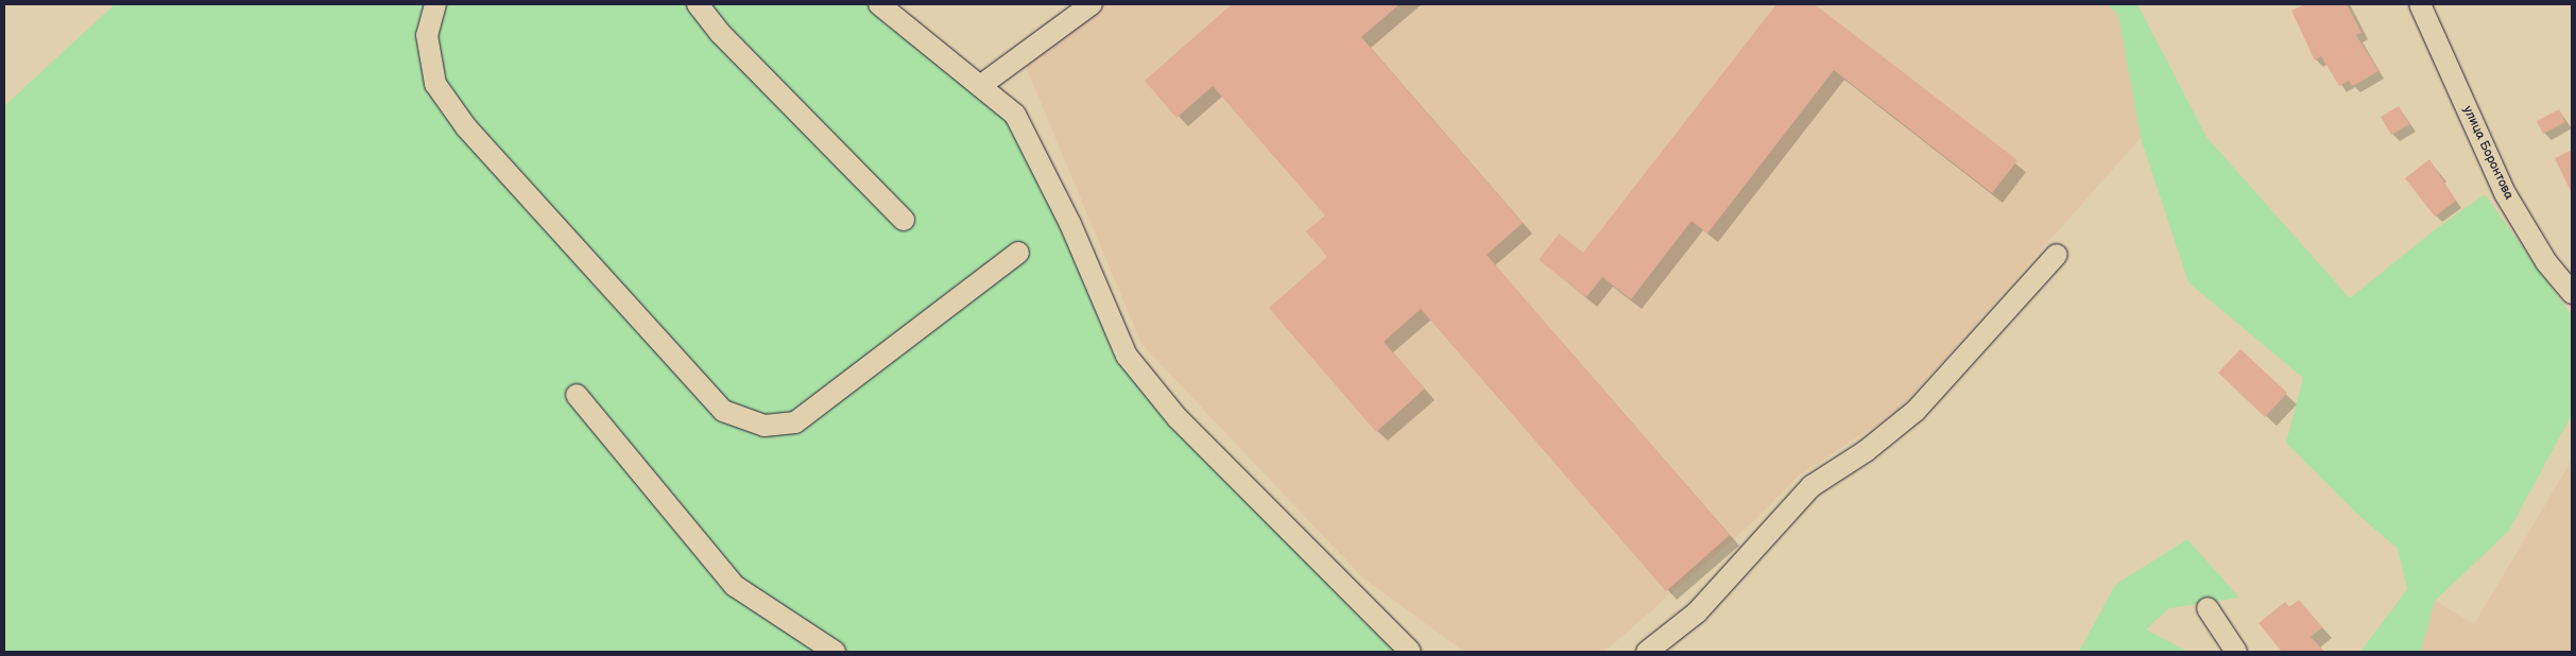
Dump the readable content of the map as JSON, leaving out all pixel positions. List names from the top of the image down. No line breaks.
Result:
{"streets":{"street":["улица Боронтова"]}}
